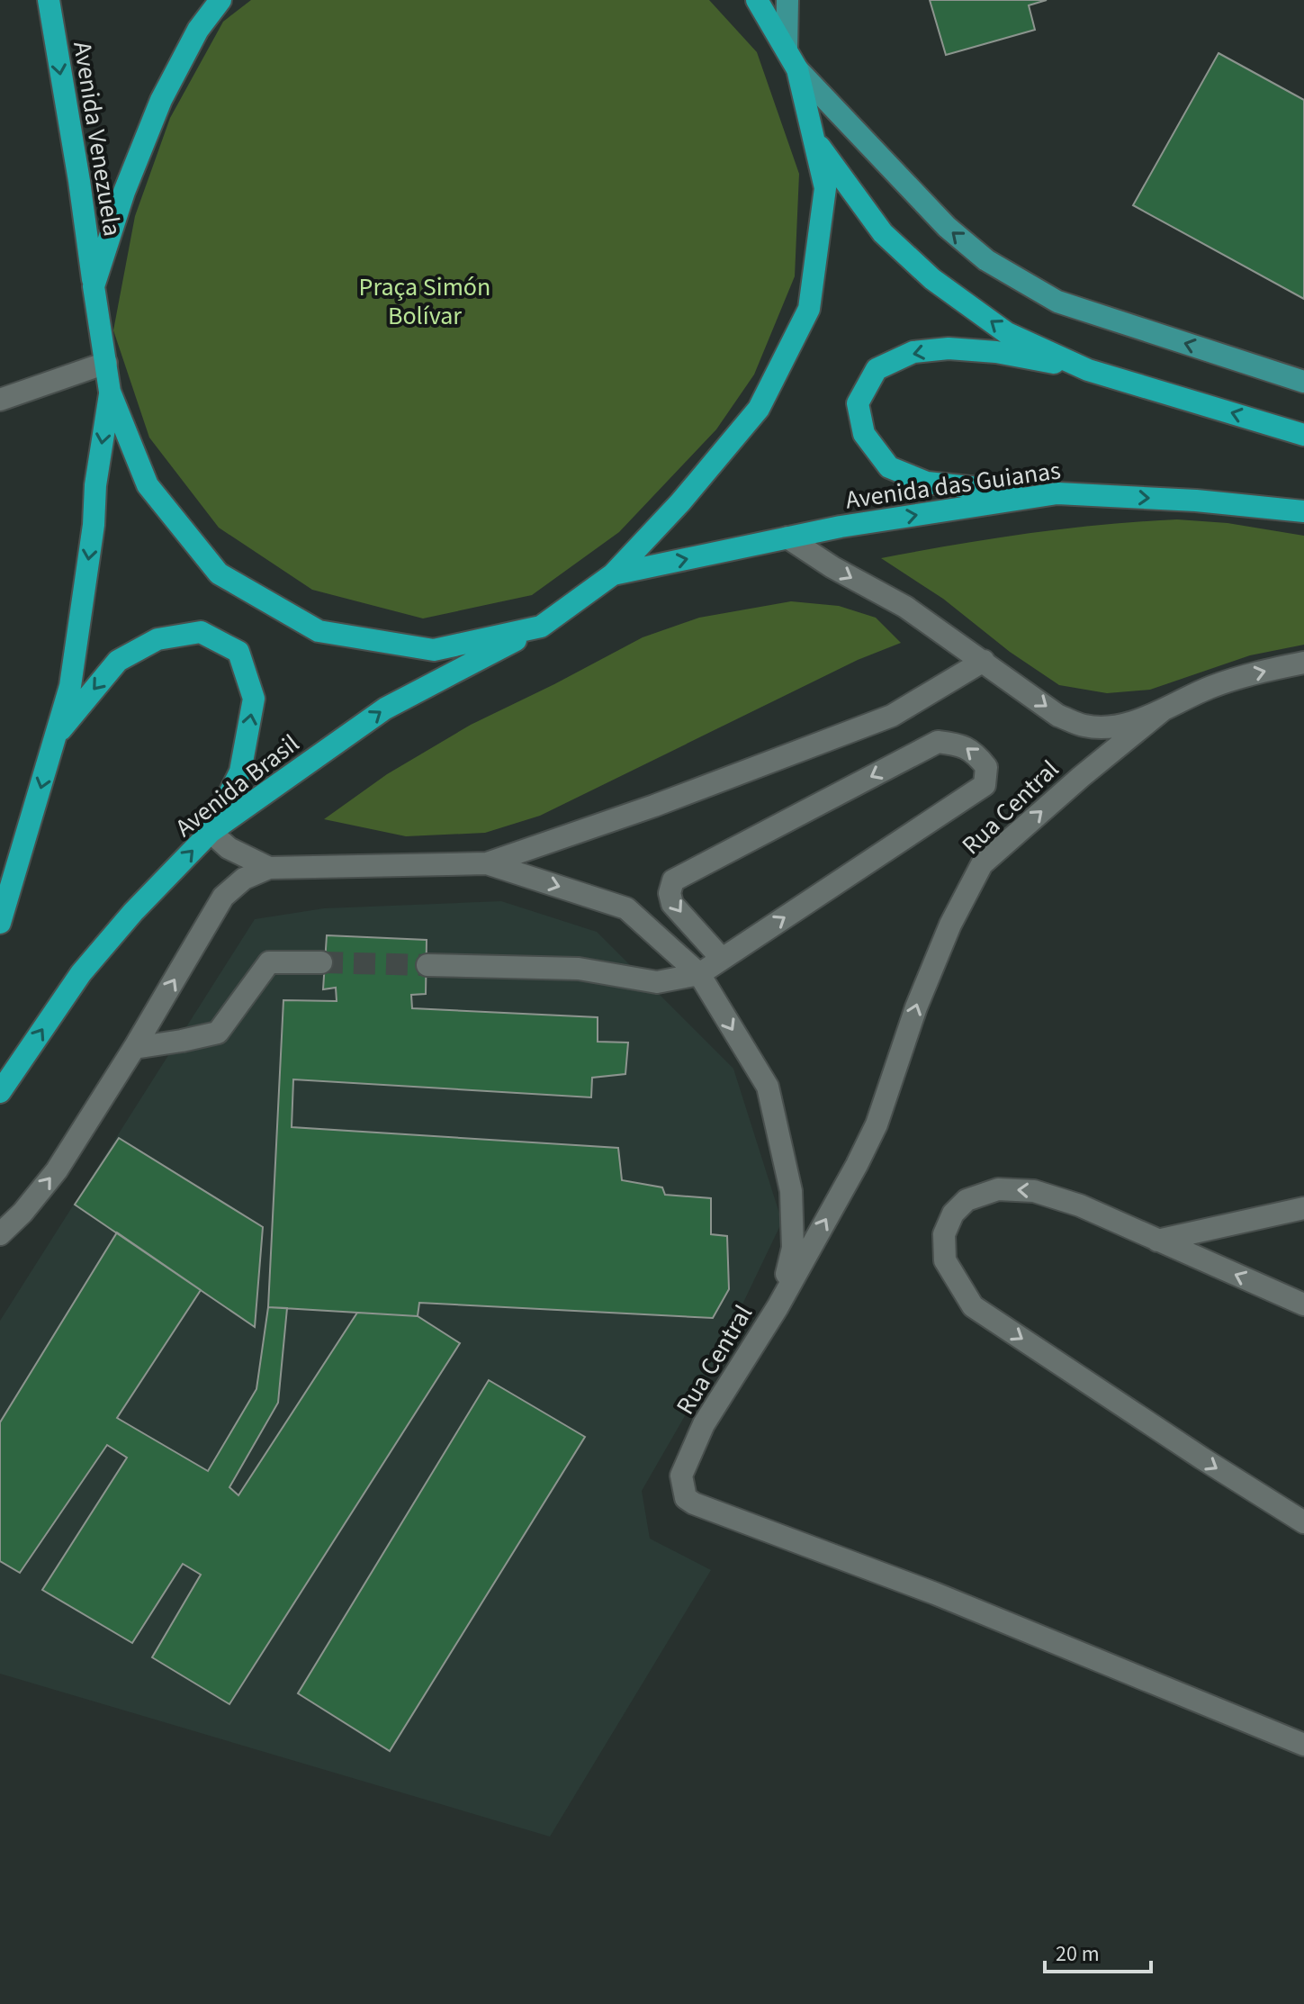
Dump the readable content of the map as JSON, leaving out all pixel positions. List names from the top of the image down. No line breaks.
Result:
{"streets":{"highway":["Avenida Venezuela","Avenida das Guianas","Avenida Brasil"],"street":["Rua Central"]},"crossings":[["Avenida das Guianas","Avenida Brasil"]],"one_way":["Avenida Venezuela","Avenida Brasil","Rua Central"],"parks":["Praça Simón Bolívar"],"scale_bar":"20 m"}
